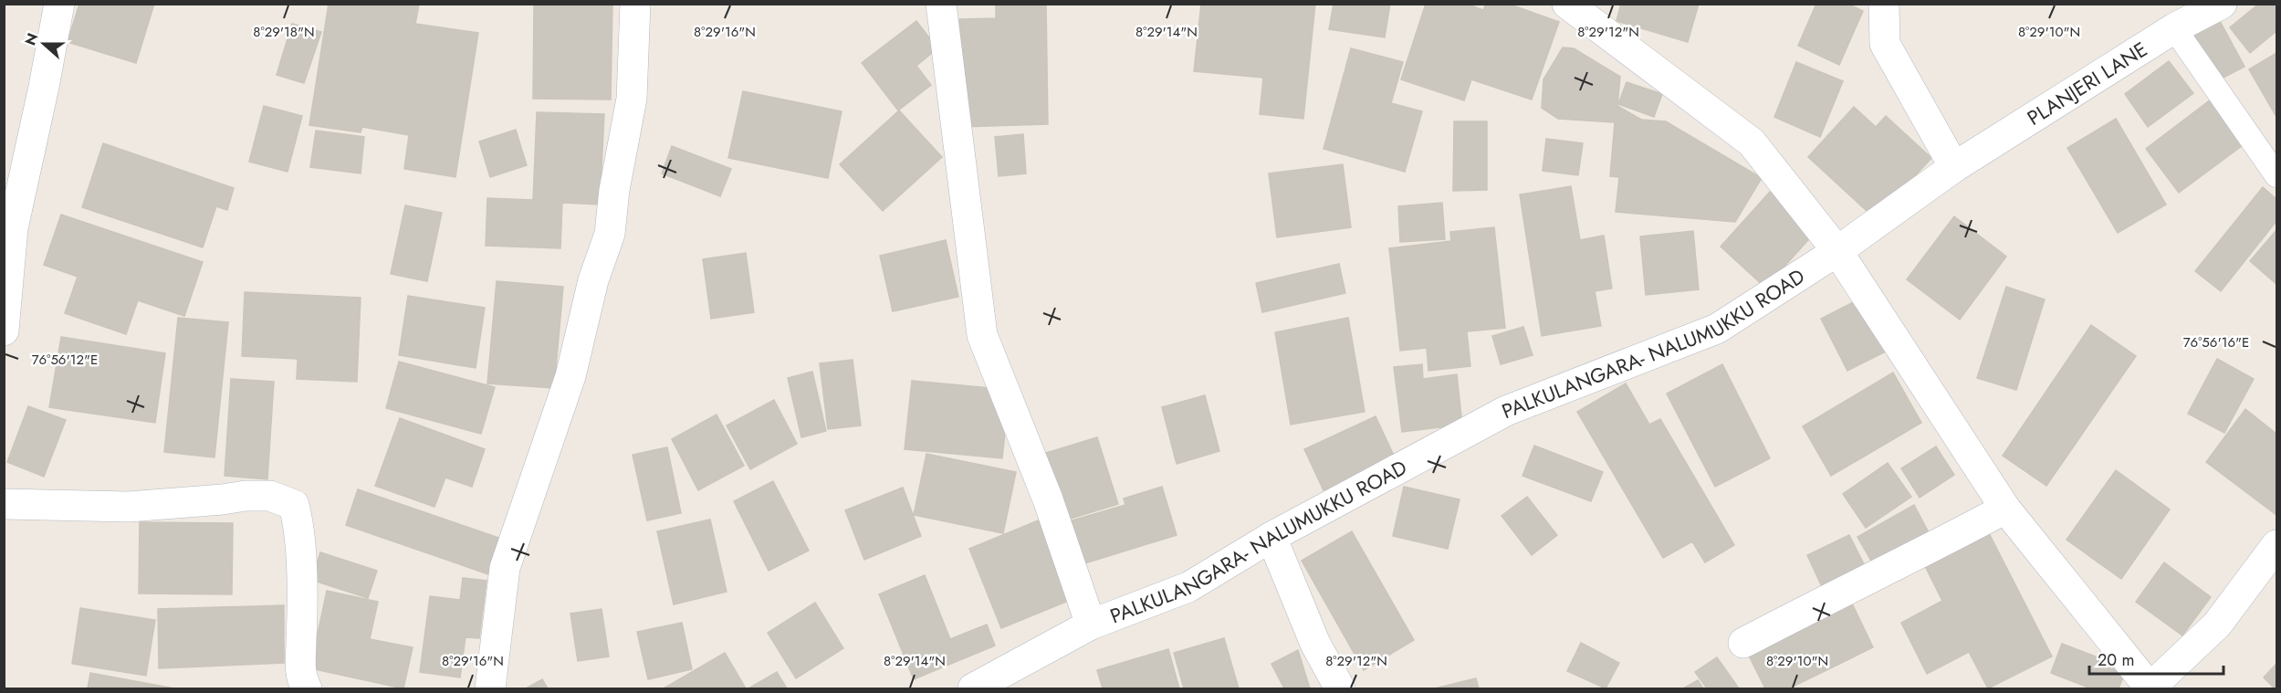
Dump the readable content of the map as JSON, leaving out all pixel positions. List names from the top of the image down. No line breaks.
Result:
{"streets":{"street":["PLANJERI LANE","PALKULANGARA- NALUMUKKU ROAD"]},"crossings":[["PLANJERI LANE","PALKULANGARA- NALUMUKKU ROAD"]],"scale_bar":"20 m","north":"left","coordinates":["8°29'18\"N","8°29'16\"N","8°29'14\"N","8°29'12\"N","8°29'10\"N","76°56'16\"E","76°56'12\"E"]}
